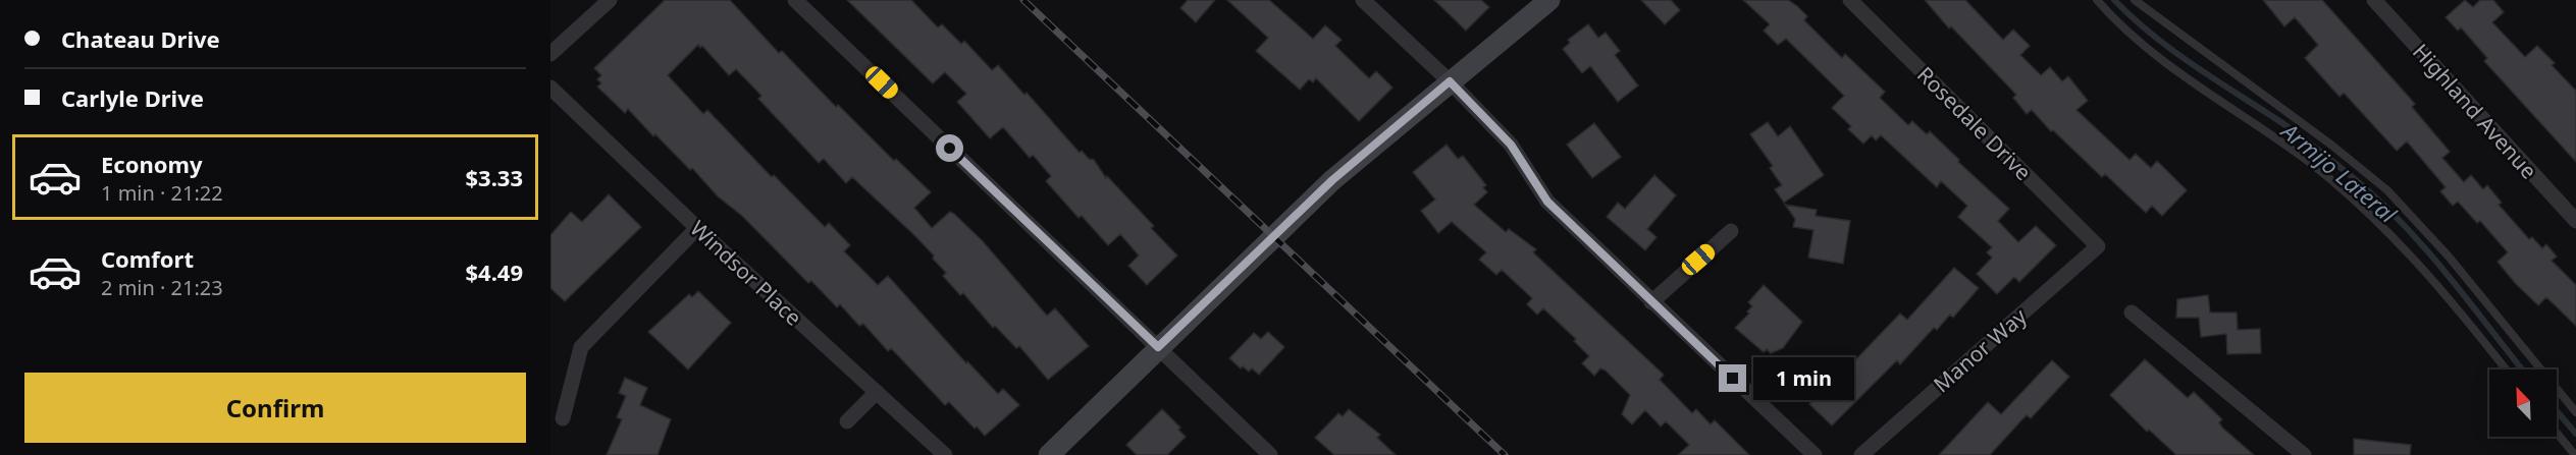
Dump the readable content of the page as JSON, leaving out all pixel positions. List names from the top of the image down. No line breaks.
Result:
{"streets":{"street":["Highland Avenue","Rosedale Drive","Windsor Place","Manor Way"]},"crossings":[["Rosedale Drive","Manor Way"]],"water":["Armijo Lateral"],"north":"top left","page":{"banner":["Chateau Drive","Carlyle Drive"],"list":[{"name":"Economy","note":"1 min · 21:22","value":"$3.33"},{"name":"Comfort","note":"2 min · 21:23","value":"$4.49"}],"bubble":"1 min","buttons":"Confirm"}}
